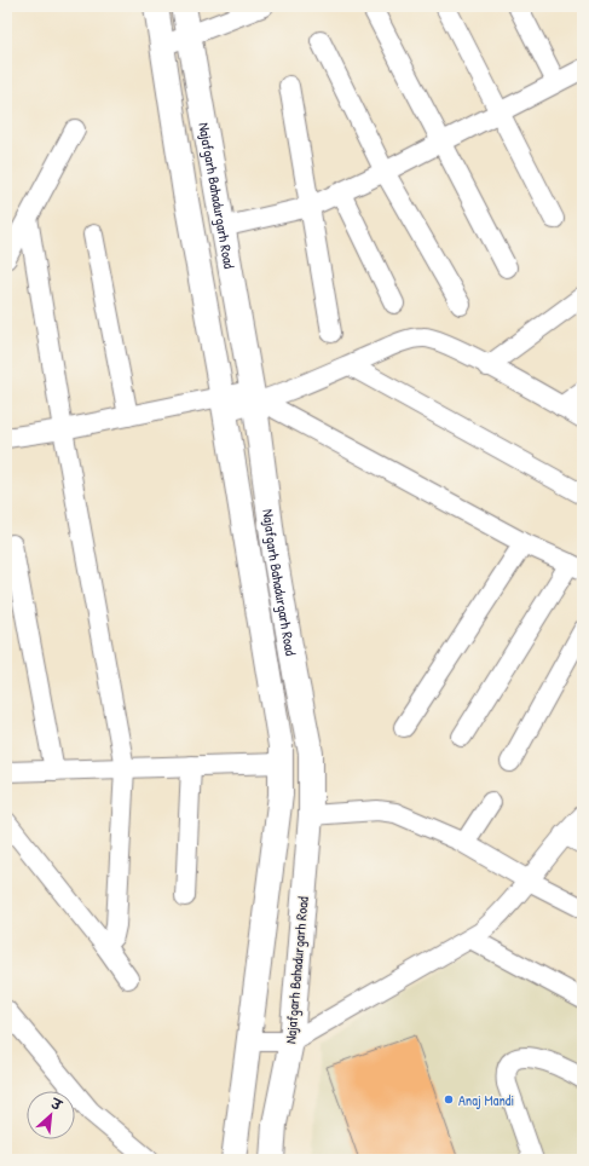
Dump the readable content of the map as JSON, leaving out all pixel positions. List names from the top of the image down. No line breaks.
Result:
{"streets":{"main road":["Najafgarh Bahadurgarh Road"]},"places":["Anaj Mandi"],"north":"top right"}
